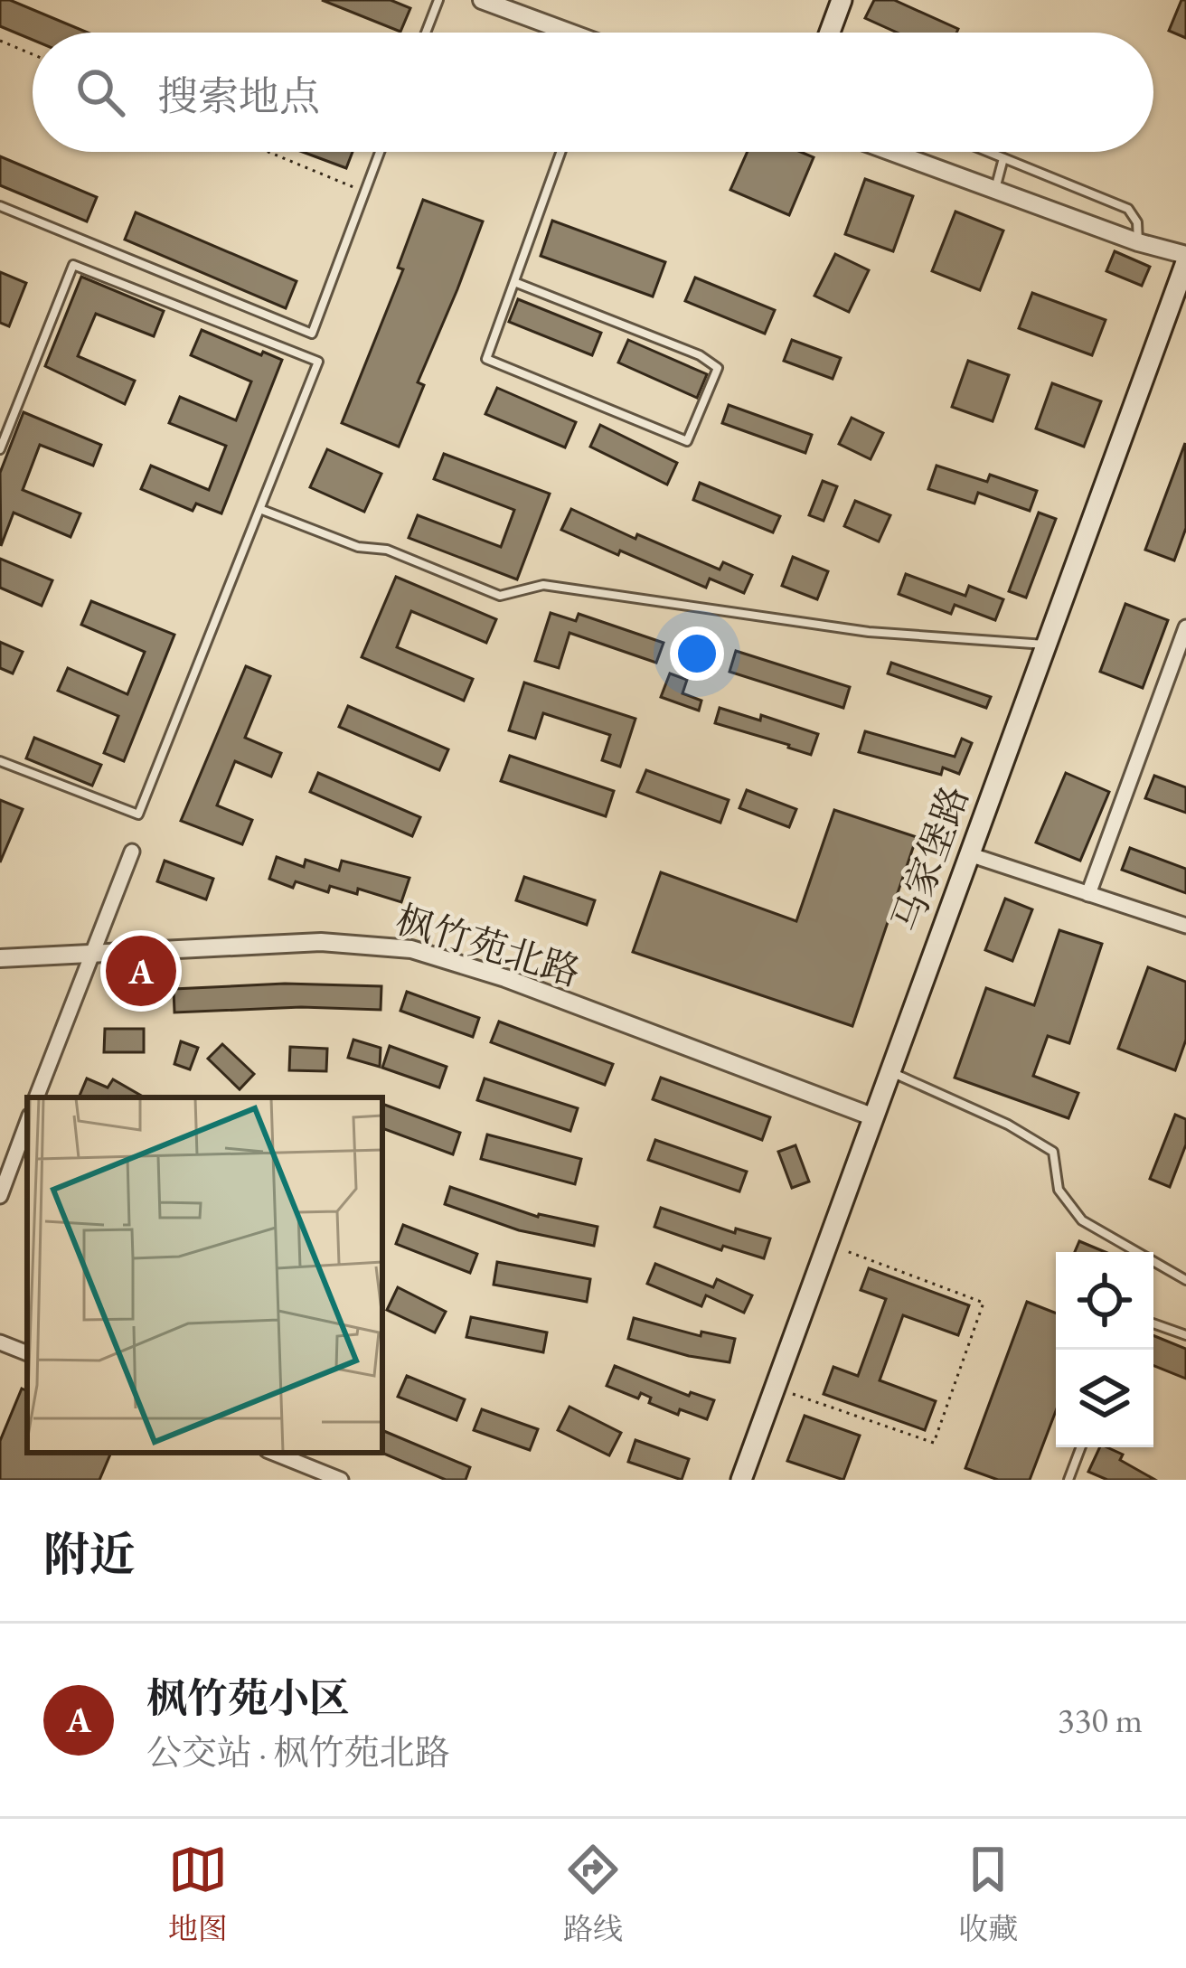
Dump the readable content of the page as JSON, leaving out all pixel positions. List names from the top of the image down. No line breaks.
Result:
{"streets":{"main road":["马家堡路"],"street":["枫竹苑北路"]},"crossings":[["马家堡路","枫竹苑北路"]],"page":{"search":"搜索地点","pins":"A","heading":"附近","list":[{"mark":"A","name":"枫竹苑小区","note":"公交站 · 枫竹苑北路","value":"330 m"}],"nav":["地图","路线","收藏"]}}
